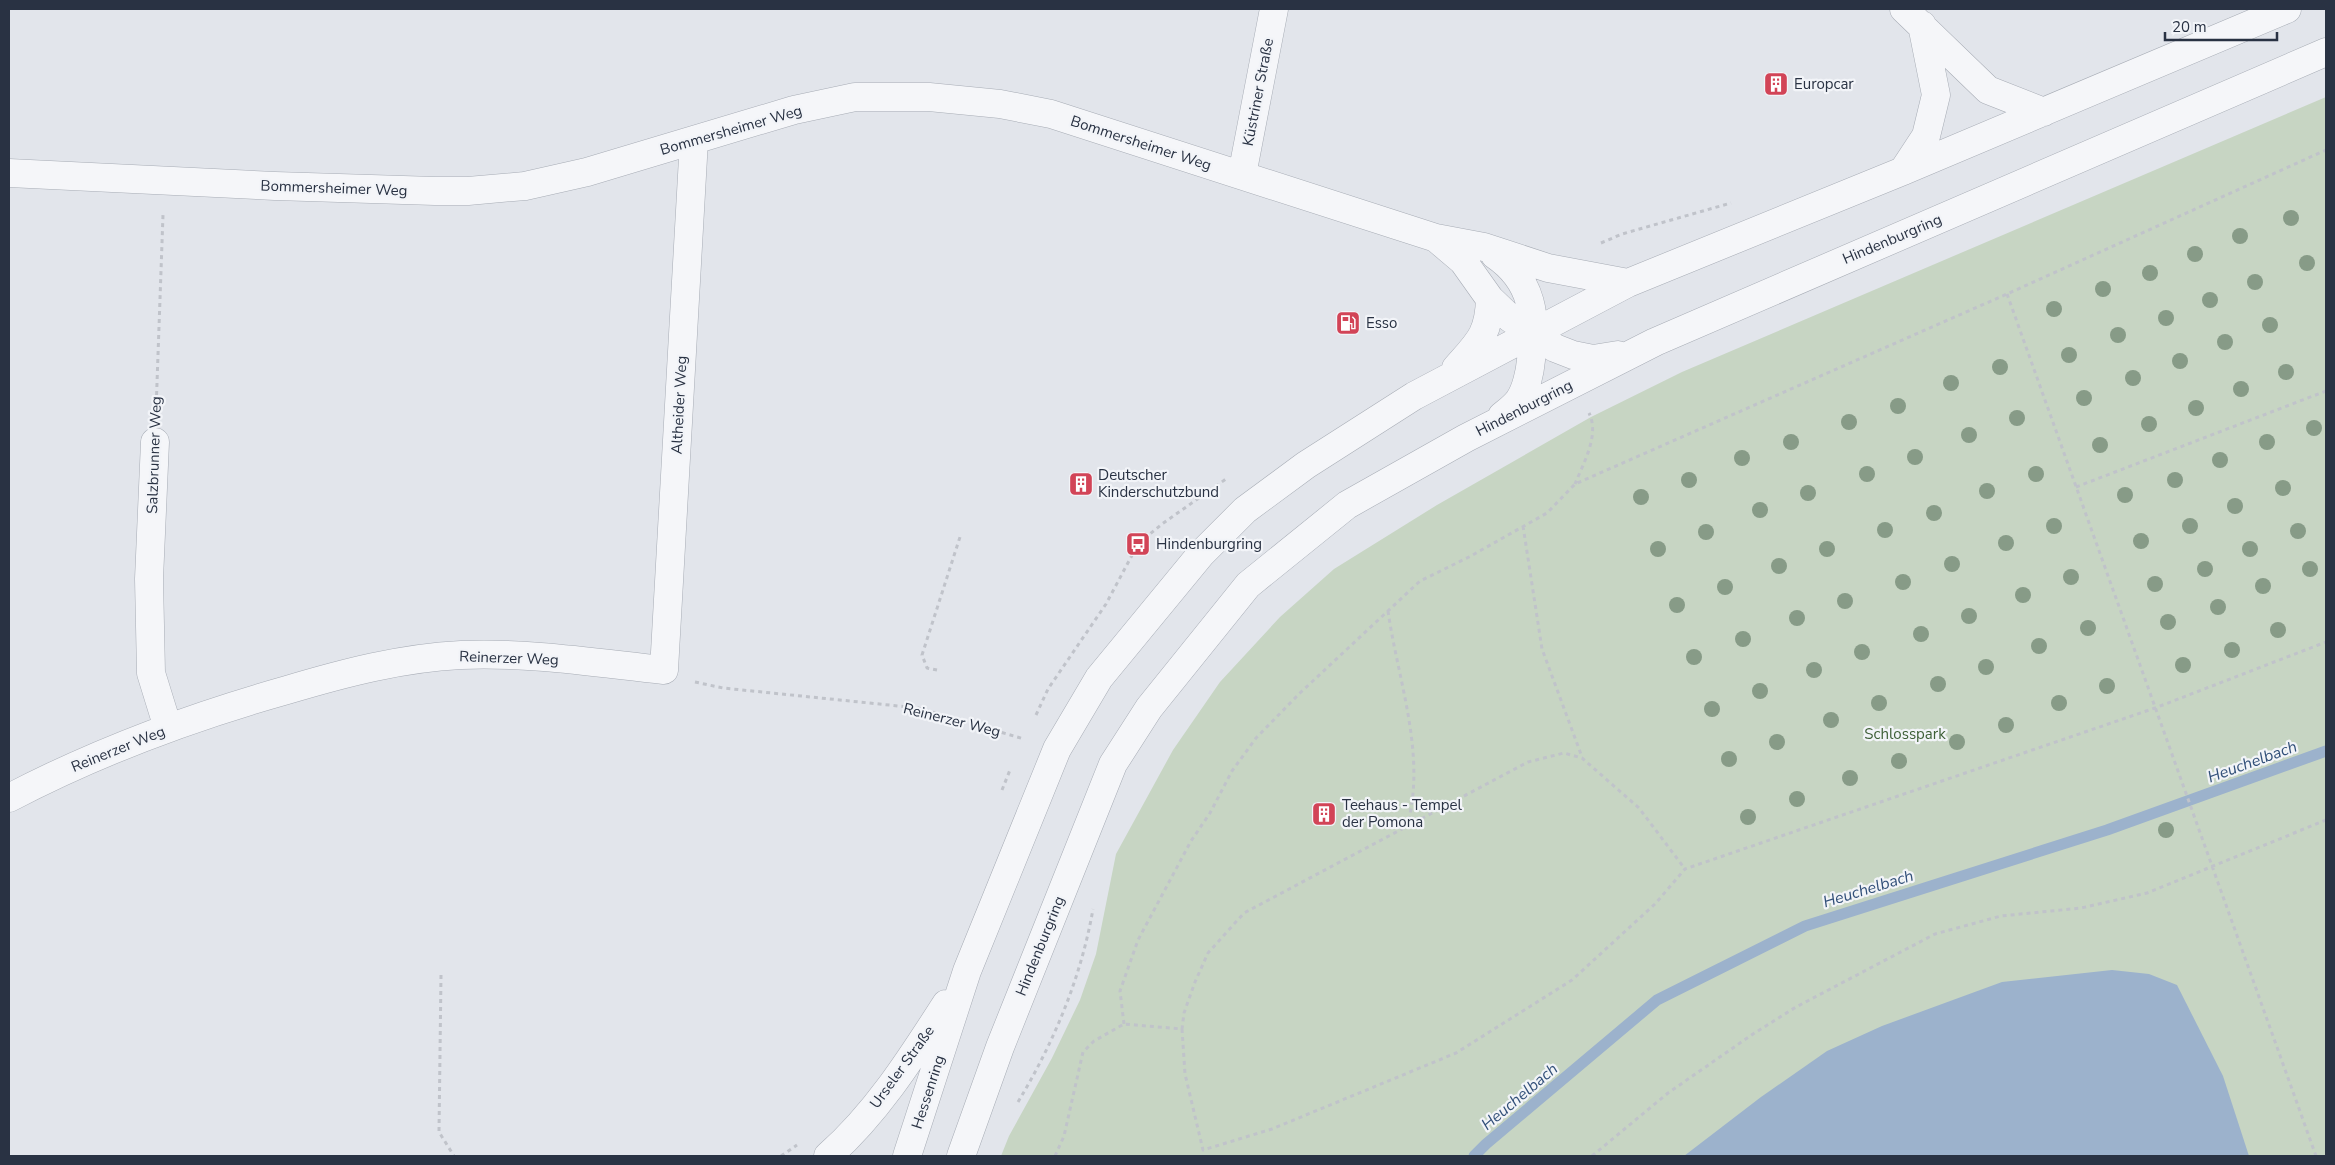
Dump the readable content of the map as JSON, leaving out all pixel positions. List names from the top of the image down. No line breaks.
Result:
{"streets":{"street":["Küstriner Straße","Bommersheimer Weg","Hindenburgring","Altheider Weg","Salzbrunner Weg","Reinerzer Weg","Urseler Straße","Hessenring"]},"crossings":[["Küstriner Straße","Bommersheimer Weg"],["Bommersheimer Weg","Hindenburgring"],["Bommersheimer Weg","Altheider Weg"],["Bommersheimer Weg","Salzbrunner Weg"],["Altheider Weg","Reinerzer Weg"],["Salzbrunner Weg","Reinerzer Weg"],["Urseler Straße","Hessenring"]],"water":["Heuchelbach"],"parks":["Schlosspark"],"places":{"building":["Europcar","Deutscher Kinderschutzbund","Teehaus - Tempel der Pomona"],"fuel station":["Esso"],"bus stop":["Hindenburgring"]},"scale_bar":"20 m"}
